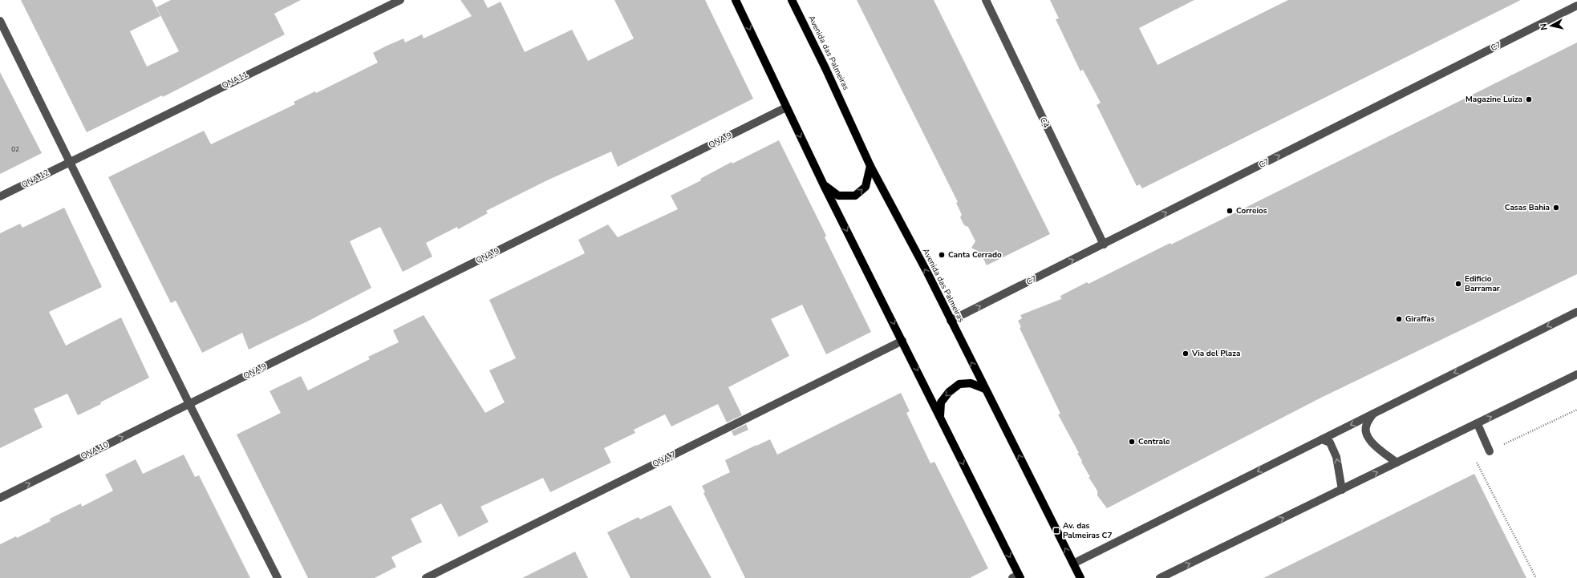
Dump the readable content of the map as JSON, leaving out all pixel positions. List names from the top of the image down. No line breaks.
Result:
{"streets":{"main road":["Avenida das Palmeiras"],"street":["C7","QNA11","C4","QNA 9","QNA 12","QNA 10","QNA 7"]},"crossings":[["C7","Avenida das Palmeiras"],["C7","C4"],["QNA11","QNA 12"],["QNA 9","QNA 10"]],"one_way":["C7","QNA 10"],"places":{"other":["Magazine Luiza","Casas Bahia","Correios","Canta Cerrado","Edificio Barramar","Giraffas","Via del Plaza","Centrale"],"transit":["Av. das Palmeiras C7"]},"house_numbers":["02"],"north":"left"}
